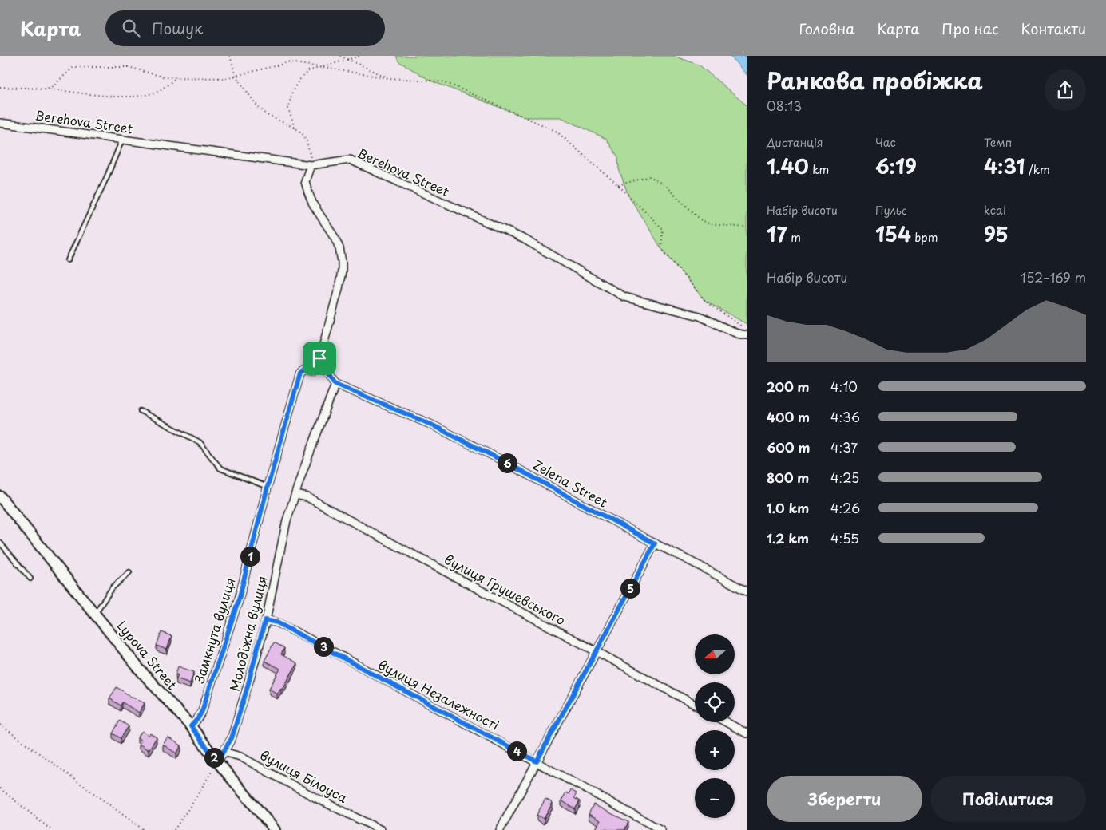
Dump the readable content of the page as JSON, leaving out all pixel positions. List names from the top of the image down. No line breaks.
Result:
{"streets":{"street":["Berehova Street","Zelena Street","вулиця Грушевського","Замкнута вулиця","Молодіжна вулиця","Lypova Street","вулиця Незалежності","вулиця Білоуса"]},"crossings":[["Berehova Street","Замкнута вулиця"],["Zelena Street","Молодіжна вулиця"],["вулиця Грушевського","Молодіжна вулиця"],["Замкнута вулиця","Lypova Street"],["Молодіжна вулиця","вулиця Незалежності"],["Молодіжна вулиця","вулиця Білоуса"]],"north":"left","page":{"header":"Карта","search":"Пошук","nav":["Головна","Карта","Про нас","Контакти"],"heading":["Ранкова пробіжка","08:13"],"stats":[["Дистанція","1.40 km"],["Час","6:19"],["Темп","4:31 /km"],["Набір висоти","17 m"],["Пульс","154 bpm"],["kcal","95"]],"chart":["Набір висоти","152–169 m"],"list":[{"name":"200 m","note":"4:10"},{"name":"400 m","note":"4:36"},{"name":"600 m","note":"4:37"},{"name":"800 m","note":"4:25"},{"name":"1.0 km","note":"4:26"},{"name":"1.2 km","note":"4:55"}],"pins":["6","1","5","3","4","2"],"map_buttons":["+","−"],"buttons":["Зберегти","Поділитися"]}}
